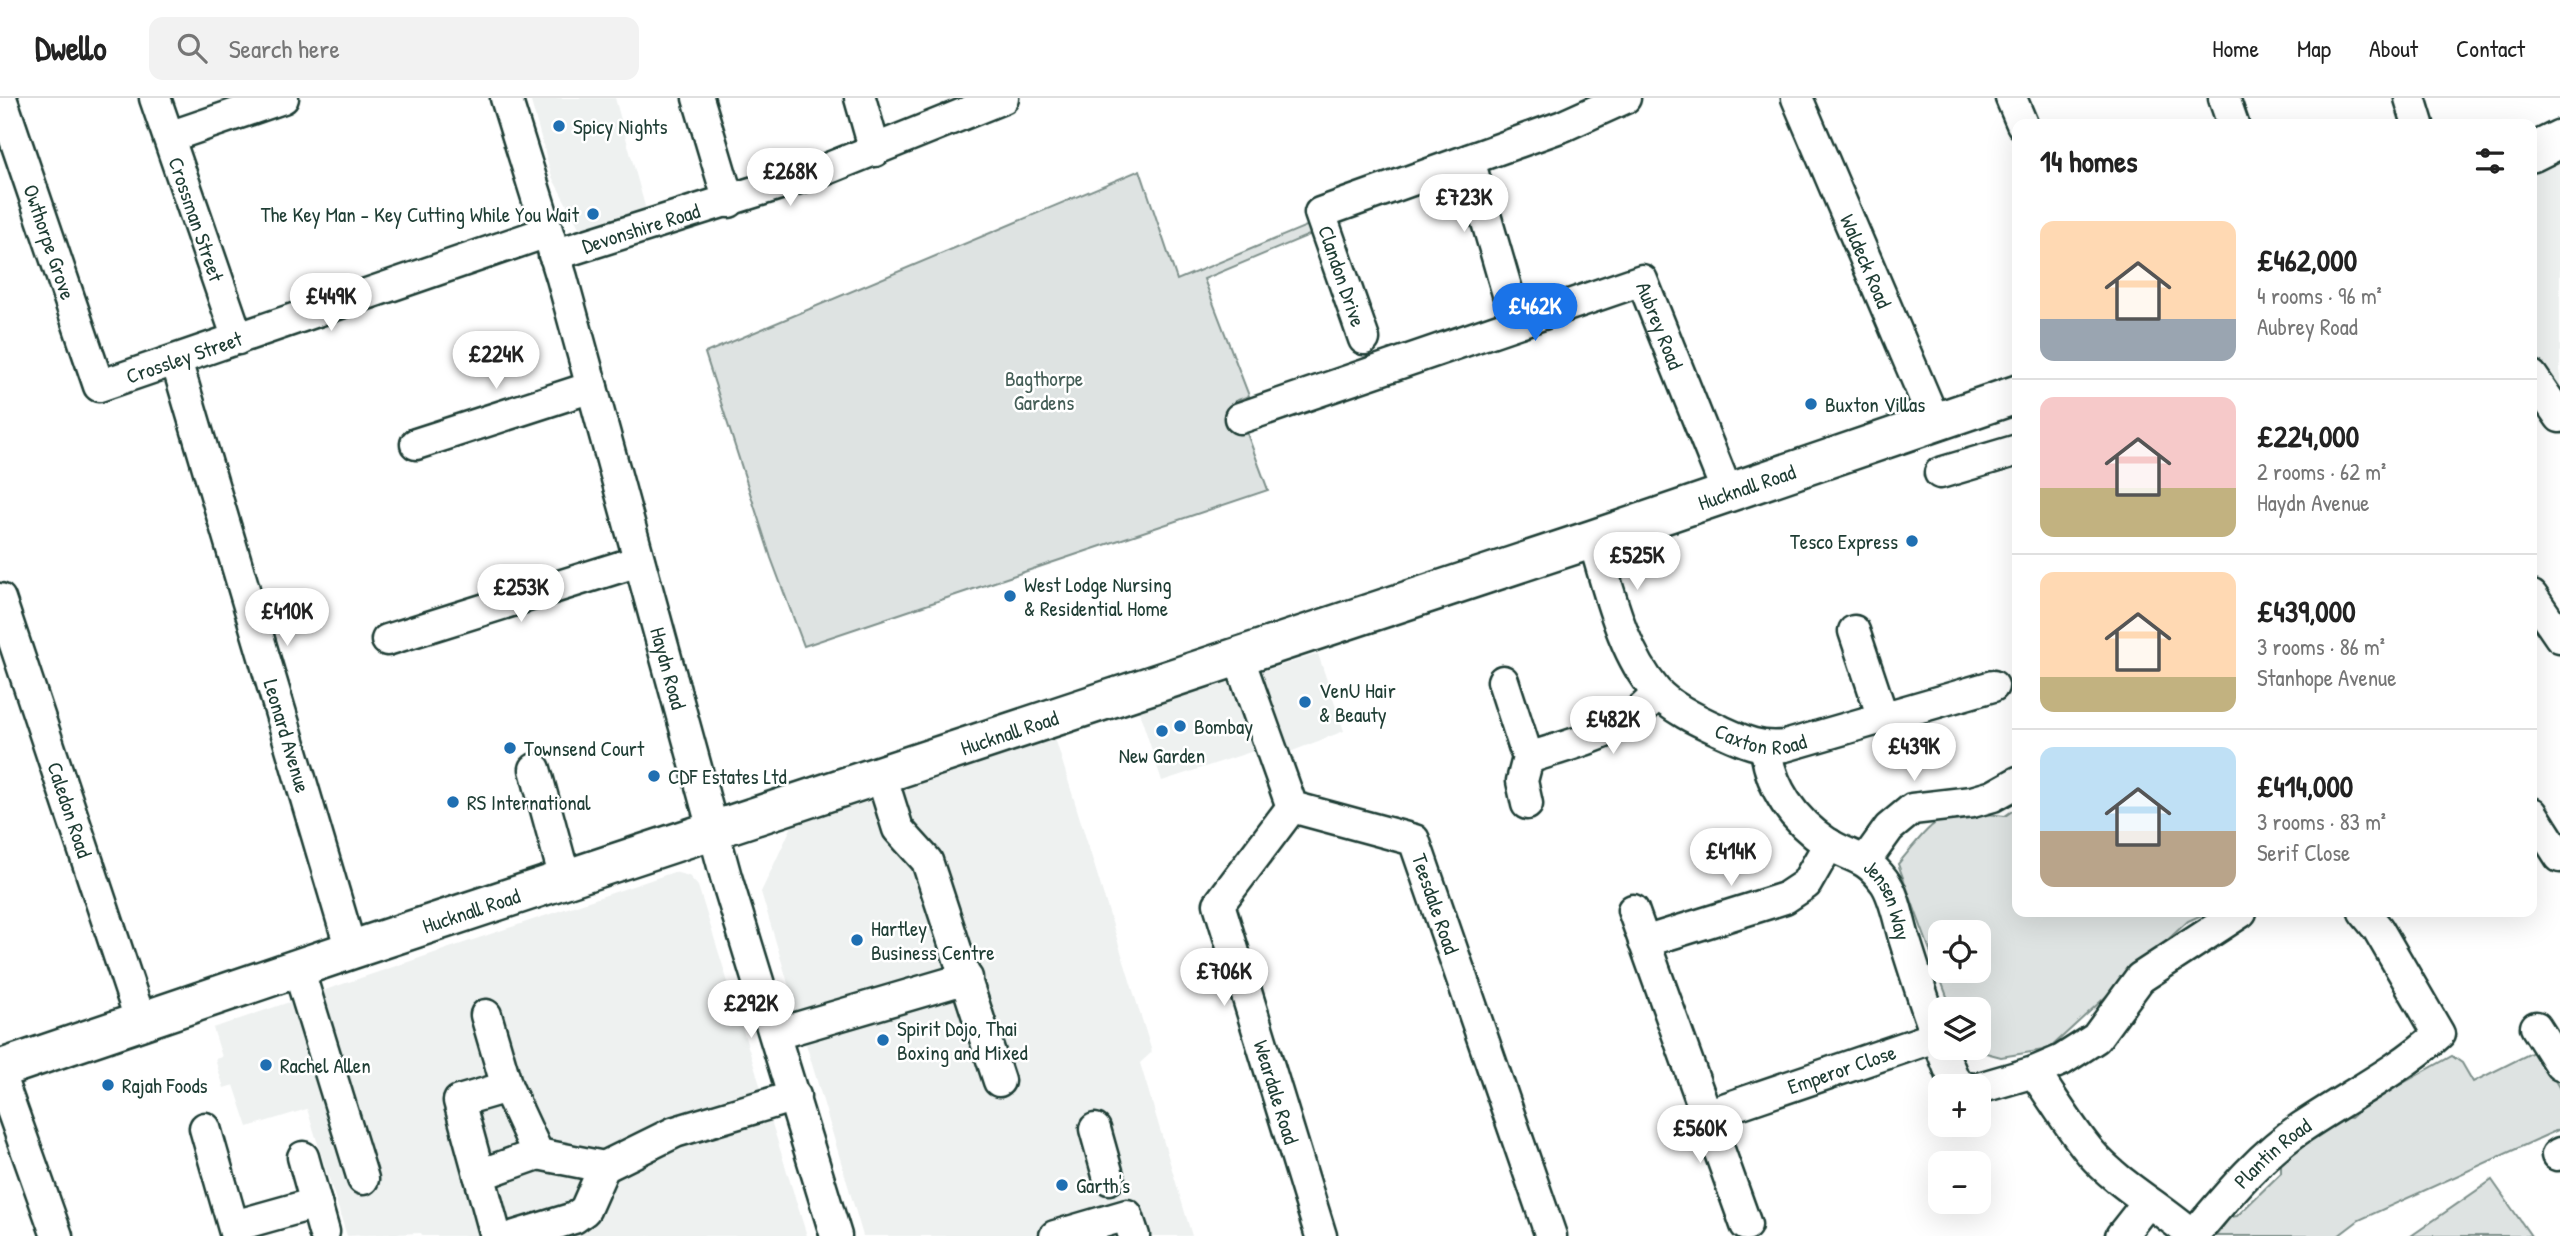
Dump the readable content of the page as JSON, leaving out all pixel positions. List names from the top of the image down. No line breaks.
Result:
{"streets":{"main road":["Hucknall Road"],"street":["Crossman Street","Devonshire Road","Owthorpe Grove","Waldeck Road","Clandon Drive","Aubrey Road","Crossley Street","Haydn Road","Caxton Road","Leonard Avenue","Caledon Road","Teesdale Road","Jensen Way","Emperor Close","Weardale Road","Plantin Road"]},"crossings":[["Crossman Street","Crossley Street"],["Devonshire Road","Crossley Street"],["Devonshire Road","Haydn Road"],["Owthorpe Grove","Crossley Street"],["Waldeck Road","Hucknall Road"],["Aubrey Road","Hucknall Road"],["Crossley Street","Haydn Road"],["Crossley Street","Leonard Avenue"],["Hucknall Road","Haydn Road"],["Hucknall Road","Caxton Road"],["Hucknall Road","Leonard Avenue"],["Hucknall Road","Caledon Road"],["Caxton Road","Jensen Way"],["Teesdale Road","Weardale Road"]],"parks":["Bagthorpe Gardens"],"places":["Spicy Nights","The Key Man - Key Cutting While You Wait","Buxton Villas","Tesco Express","West Lodge Nursing & Residential Home","VenU Hair & Beauty","Bombay","New Garden","Townsend Court","CDF Estates Ltd","RS International","Hartley Business Centre","Spirit Dojo, Thai Boxing and Mixed","Rachel Allen","Rajah Foods","Garth's"],"page":{"header":"Dwello","search":"Search here","nav":["Home","Map","About","Contact"],"heading":"14 homes","price":["£268K","£723K","£449K","£462K","£224K","£525K","£253K","£410K","£482K","£439K","£414K","£706K","£292K","£560K"],"list":[{"name":"£462,000","note":"4 rooms · 96 m² · Aubrey Road"},{"name":"£224,000","note":"2 rooms · 62 m² · Haydn Avenue"},{"name":"£439,000","note":"3 rooms · 86 m² · Stanhope Avenue"},{"name":"£414,000","note":"3 rooms · 83 m² · Serif Close"}],"map_buttons":["+","−"]}}
